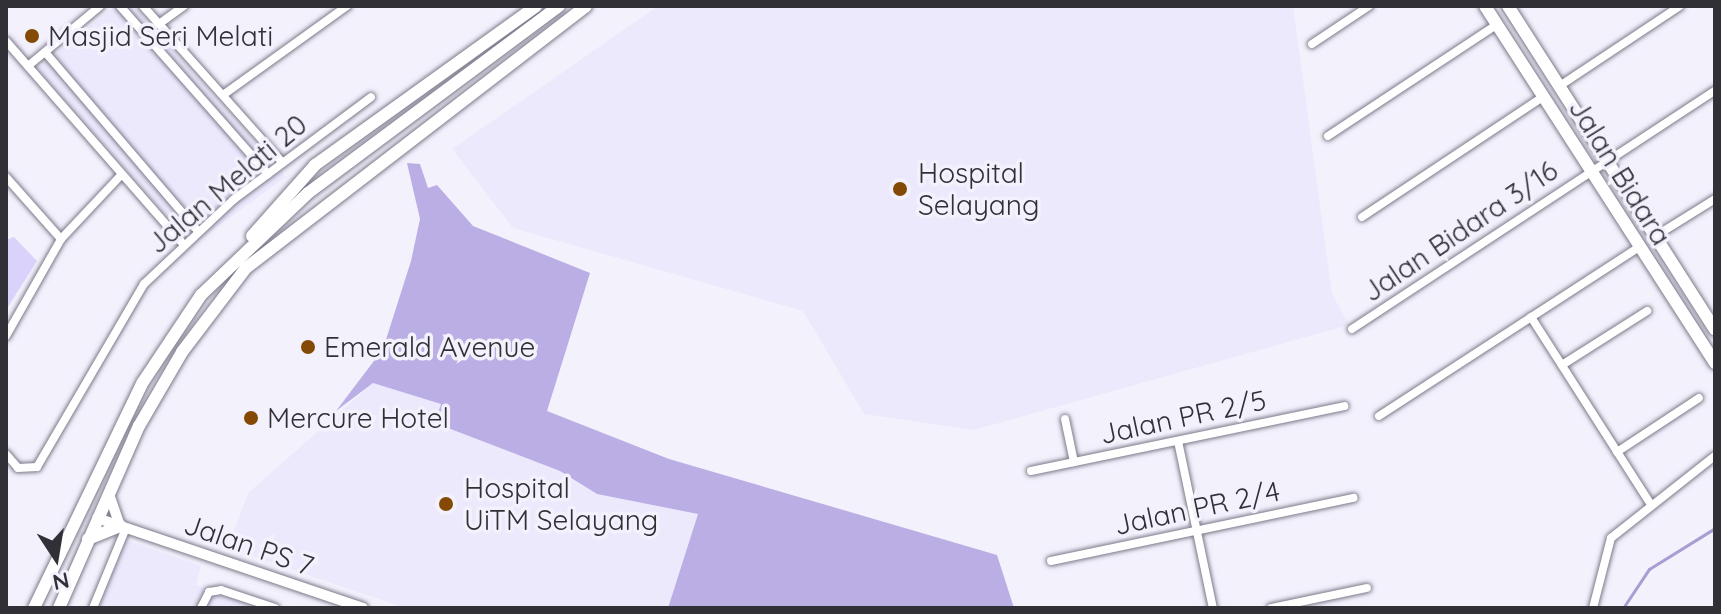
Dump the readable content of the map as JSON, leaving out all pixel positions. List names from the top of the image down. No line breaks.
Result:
{"streets":{"main road":["Jalan Bidara"],"street":["Jalan Melati 20","Jalan Bidara 3/16","Jalan PR 2/5","Jalan PR 2/4","Jalan PS 7"]},"crossings":[["Jalan Bidara","Jalan Bidara 3/16"]],"places":["Masjid Seri Melati","Hospital Selayang","Emerald Avenue","Mercure Hotel","Hospital UiTM Selayang"],"north":"bottom"}
